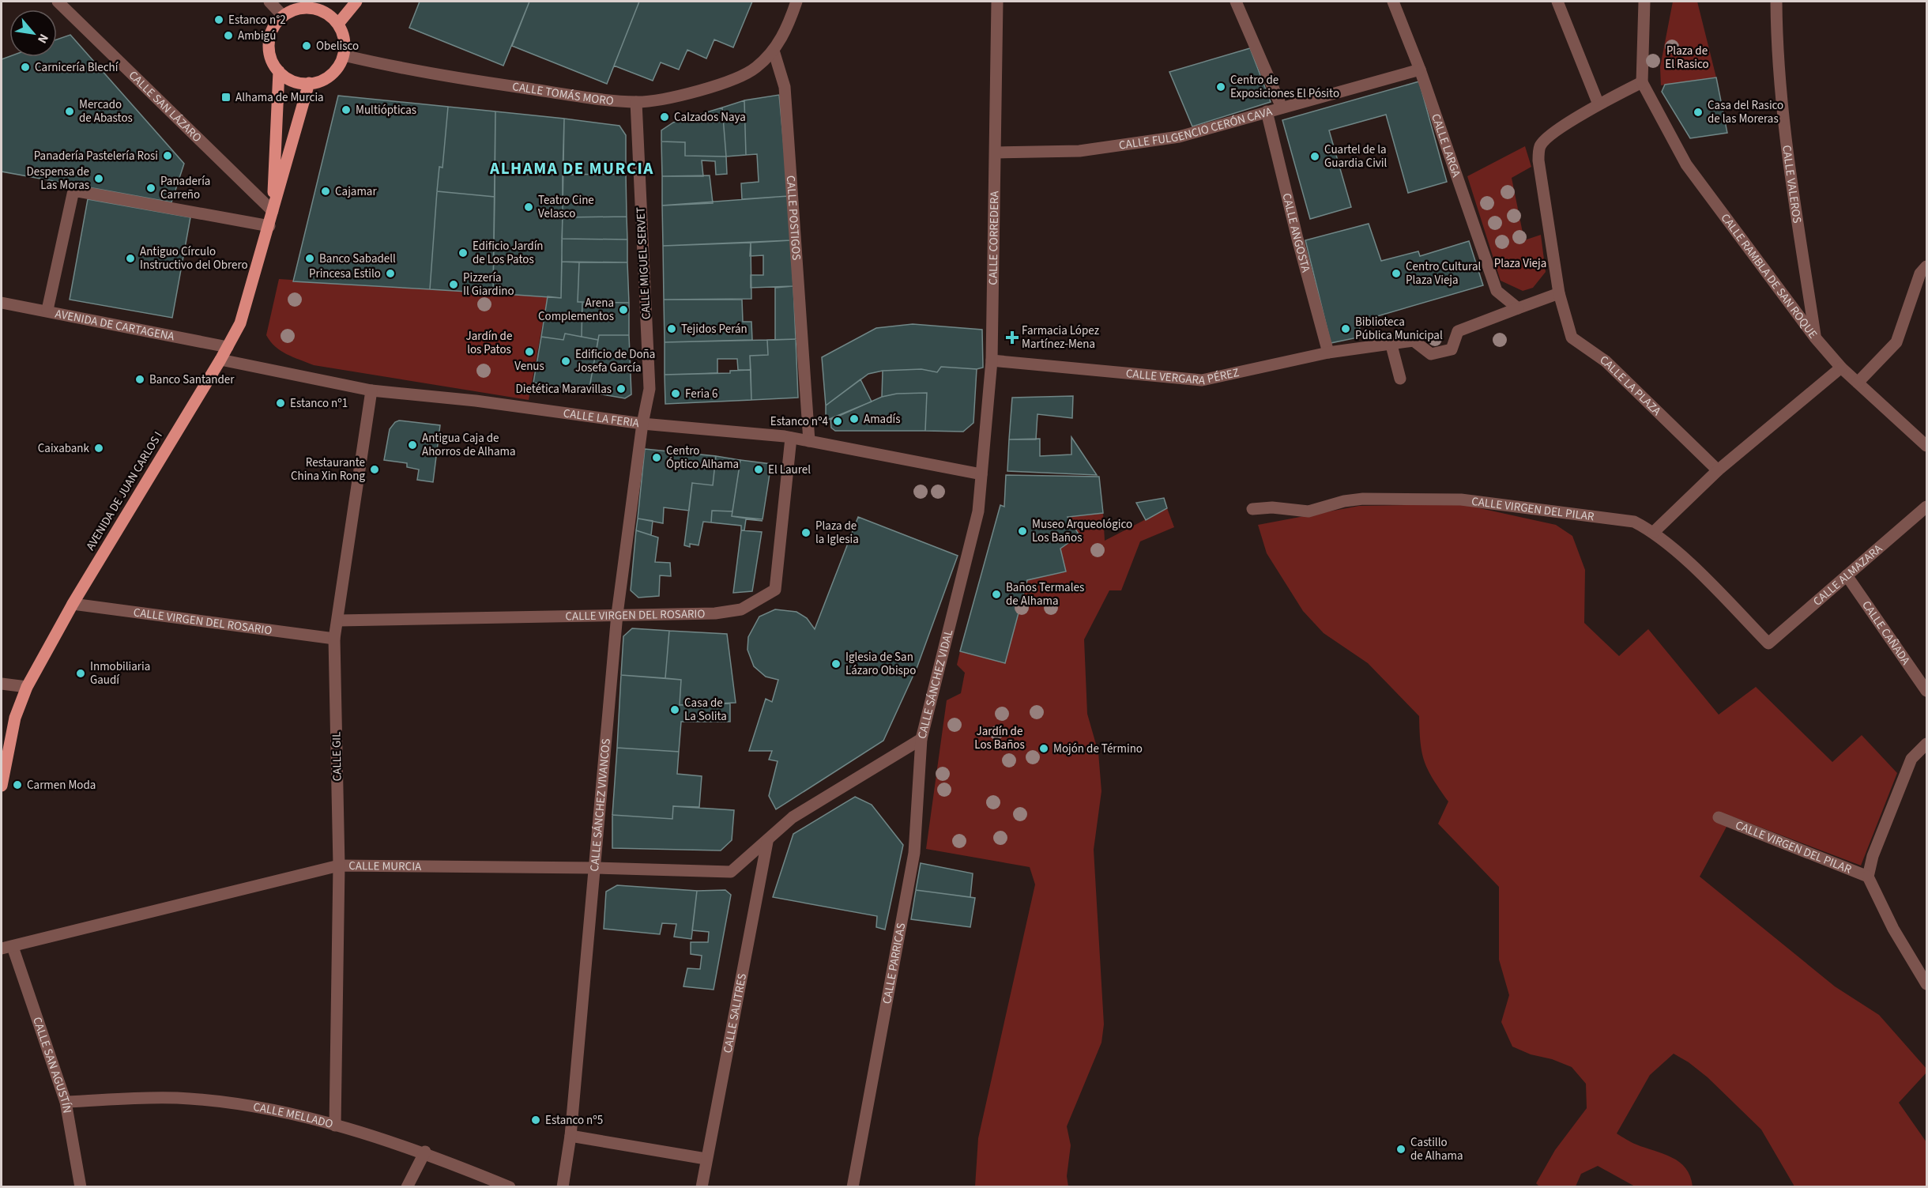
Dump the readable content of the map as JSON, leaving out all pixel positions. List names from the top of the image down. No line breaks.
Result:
{"streets":{"main road":["AVENIDA DE JUAN CARLOS I"],"street":["CALLE TOMÁS MORO","CALLE SAN LÁZARO","CALLE FULGENCIO CERÓN CAVA","CALLE LARGA","CALLE VALEROS","CALLE POSTIGOS","CALLE ANGOSTA","CALLE CORREDERA","CALLE MIGUEL SERVET","CALLE RAMBLA DE SAN ROQUE","AVENIDA DE CARTAGENA","CALLE VERGARA PÉREZ","CALLE LA PLAZA","CALLE LA FERIA","CALLE VIRGEN DEL PILAR","CALLE ALMAZARA","CALLE VIRGEN DEL ROSARIO","CALLE CAÑADA","CALLE SÁNCHEZ VIDAL","CALLE GIL","CALLE SÁNCHEZ VIVANCOS","CALLE MURCIA","CALLE PARRICAS","CALLE SALITRES","CALLE SAN AGUSTÍN","CALLE MELLADO"]},"crossings":[["CALLE TOMÁS MORO","CALLE POSTIGOS"],["CALLE TOMÁS MORO","CALLE MIGUEL SERVET"],["CALLE TOMÁS MORO","AVENIDA DE JUAN CARLOS I"],["CALLE SAN LÁZARO","AVENIDA DE JUAN CARLOS I"],["CALLE FULGENCIO CERÓN CAVA","CALLE LARGA"],["CALLE FULGENCIO CERÓN CAVA","CALLE ANGOSTA"],["CALLE FULGENCIO CERÓN CAVA","CALLE CORREDERA"],["CALLE VALEROS","CALLE RAMBLA DE SAN ROQUE"],["CALLE POSTIGOS","CALLE LA FERIA"],["CALLE ANGOSTA","CALLE VERGARA PÉREZ"],["CALLE CORREDERA","CALLE VERGARA PÉREZ"],["CALLE CORREDERA","CALLE LA FERIA"],["CALLE CORREDERA","CALLE SÁNCHEZ VIDAL"],["CALLE MIGUEL SERVET","CALLE LA FERIA"],["CALLE MIGUEL SERVET","CALLE SÁNCHEZ VIVANCOS"],["AVENIDA DE CARTAGENA","AVENIDA DE JUAN CARLOS I"],["CALLE LA FERIA","AVENIDA DE JUAN CARLOS I"],["CALLE LA FERIA","CALLE VIRGEN DEL ROSARIO"],["CALLE LA FERIA","CALLE SÁNCHEZ VIDAL"],["CALLE LA FERIA","CALLE GIL"],["CALLE LA FERIA","CALLE SÁNCHEZ VIVANCOS"],["AVENIDA DE JUAN CARLOS I","CALLE VIRGEN DEL ROSARIO"],["CALLE VIRGEN DEL PILAR","CALLE ALMAZARA"],["CALLE ALMAZARA","CALLE CAÑADA"],["CALLE VIRGEN DEL ROSARIO","CALLE GIL"],["CALLE VIRGEN DEL ROSARIO","CALLE SÁNCHEZ VIVANCOS"],["CALLE SÁNCHEZ VIDAL","CALLE MURCIA"],["CALLE SÁNCHEZ VIDAL","CALLE PARRICAS"],["CALLE SÁNCHEZ VIDAL","CALLE SALITRES"],["CALLE GIL","CALLE MURCIA"],["CALLE GIL","CALLE MELLADO"],["CALLE SÁNCHEZ VIVANCOS","CALLE MURCIA"],["CALLE MURCIA","CALLE SALITRES"],["CALLE MURCIA","CALLE SAN AGUSTÍN"],["CALLE SAN AGUSTÍN","CALLE MELLADO"]],"districts":["ALHAMA DE MURCIA"],"parks":["Plaza de El Rasico","Plaza Vieja","Jardín de los Patos","Jardín de Los Baños"],"places":{"other":["Estanco n°2","Ambigú","Obelisco","Carnicería Blechí","Centro de Exposiciones El Pósito","Multiópticas","Mercado de Abastos","Casa del Rasico de las Moreras","Calzados Naya","Panadería Pastelería Rosi","Cuartel de la Guardia Civil","Despensa de Las Moras","Panadería Carreño","Cajamar","Teatro Cine Velasco","Edificio Jardín de Los Patos","Antiguo Círculo Instructivo del Obrero","Banco Sabadell","Princesa Estilo","Centro Cultural Plaza Vieja","Pizzería Il Giardino","Arena Complementos","Tejidos Perán","Biblioteca Pública Municipal","Venus","Edificio de Doña Josefa García","Banco Santander","Dietética Maravillas","Feria 6","Estanco nº1","Amadís","Estanco nº4","Antigua Caja de Ahorros de Alhama","Caixabank","Centro Óptico Alhama","Restaurante China Xin Rong","El Laurel","Museo Arqueológico Los Baños","Plaza de la Iglesia","Baños Termales de Alhama","Iglesia de San Lázaro Obispo","Inmobiliaria Gaudí","Casa de La Solita","Mojón de Término","Carmen Moda","Estanco nº5","Castillo de Alhama"],"transit":["Alhama de Murcia"],"health":["Farmacia López Martínez-Mena"]},"north":"bottom right"}
